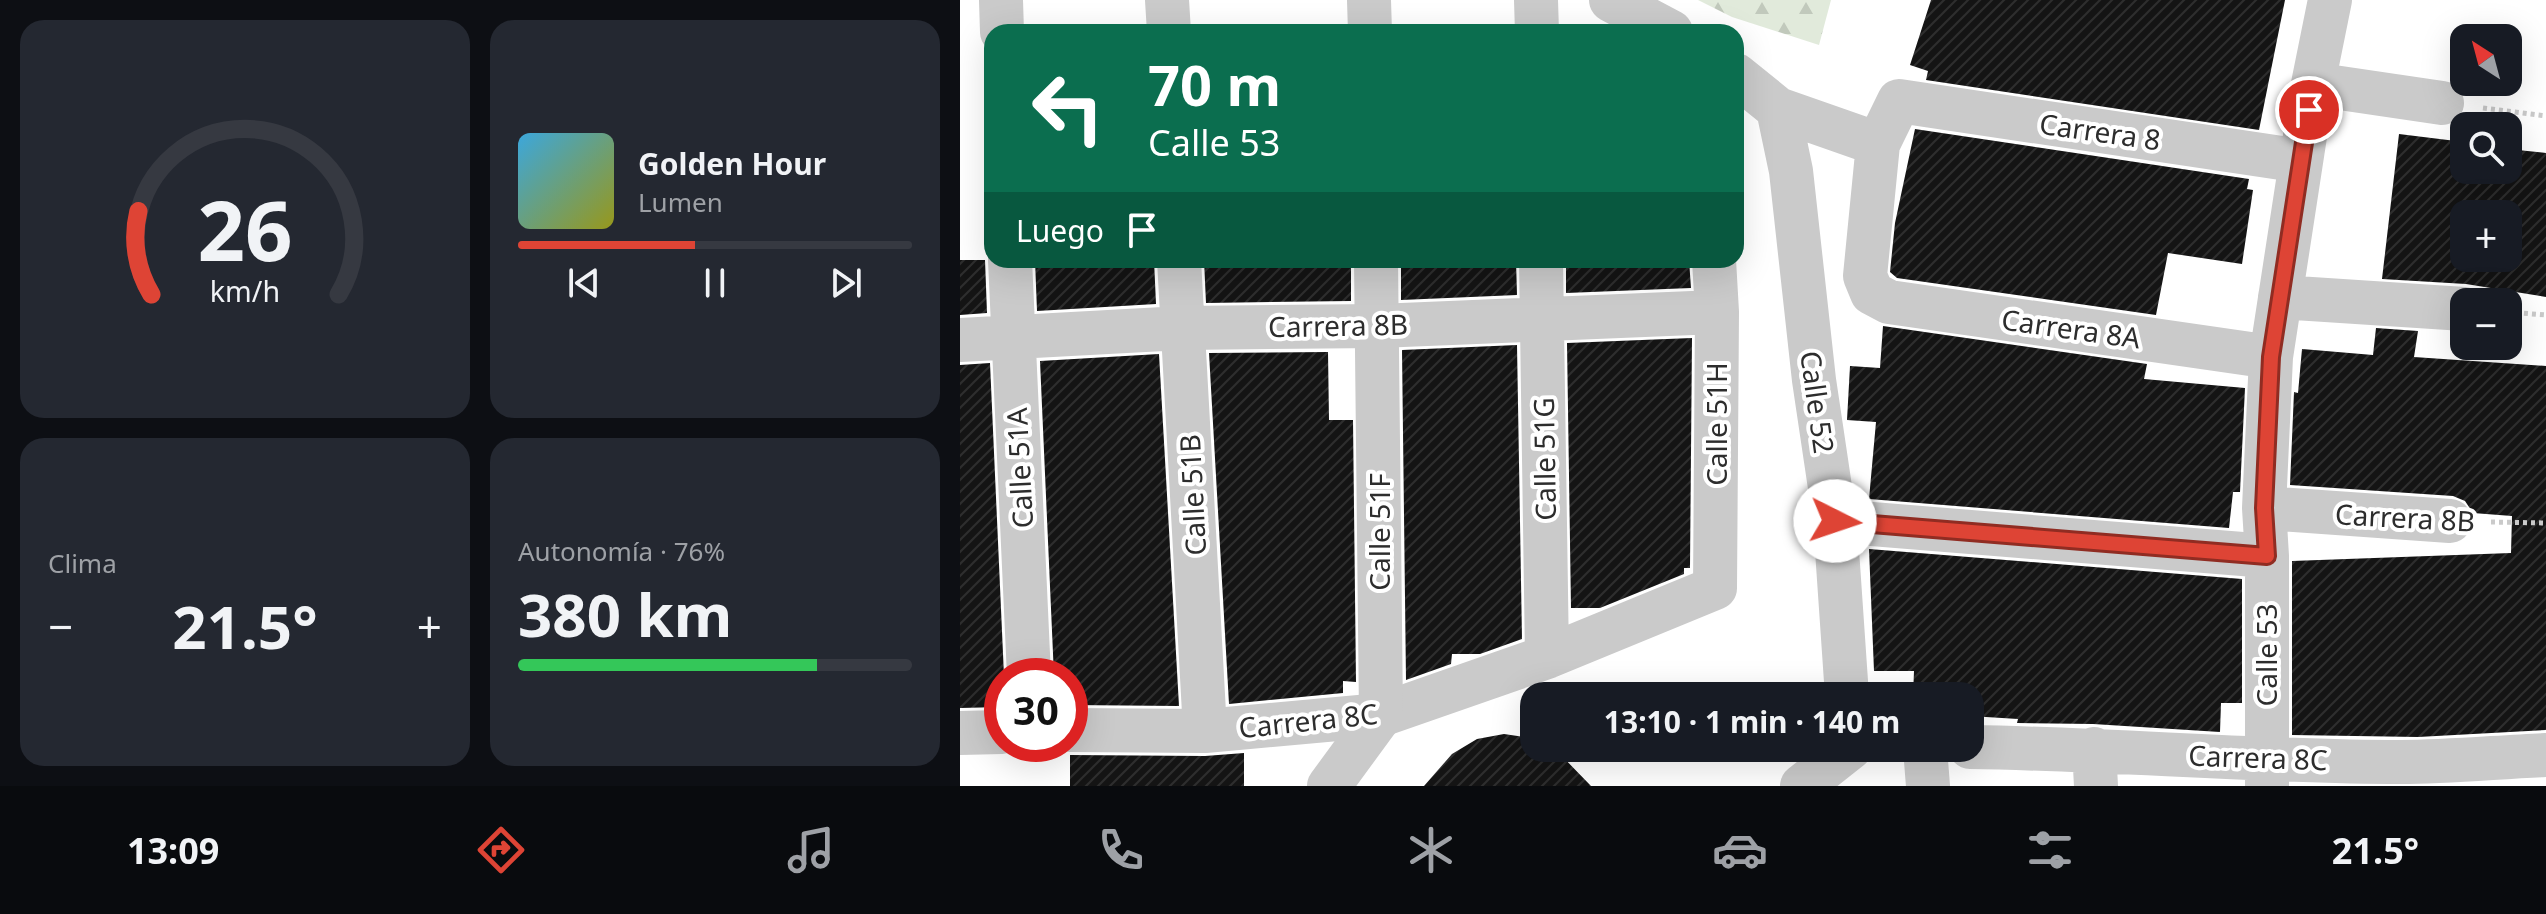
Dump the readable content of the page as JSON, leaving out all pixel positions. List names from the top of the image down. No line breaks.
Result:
{"streets":{"street":["Carrera 8","Carrera 8B","Carrera 8A","Calle 52","Calle 51H","Calle 51G","Calle 51A","Calle 51B","Calle 51F","Calle 53","Carrera 8C"]},"crossings":[["Carrera 8","Carrera 8A"],["Carrera 8","Calle 53"],["Carrera 8B","Calle 51H"],["Carrera 8B","Calle 51G"],["Carrera 8B","Calle 51A"],["Carrera 8B","Calle 51B"],["Carrera 8B","Calle 51F"],["Carrera 8B","Calle 53"],["Carrera 8A","Calle 53"],["Calle 51H","Carrera 8C"],["Calle 51G","Carrera 8C"],["Calle 51B","Carrera 8C"],["Calle 51F","Carrera 8C"],["Calle 53","Carrera 8C"]],"north":"top left","page":{"map_buttons":["+","−"],"turn":["70 m","Calle 53"],"song":["Golden Hour","Lumen"],"then":"Luego","tile":["Clima",["Autonomía · 76%","380 km"]],"heat":["−","21.5°","+"],"limit":"30","trip":"13:10 · 1 min · 140 m","tabs":["13:09","21.5°"],"gauge":["26","km/h"]}}
